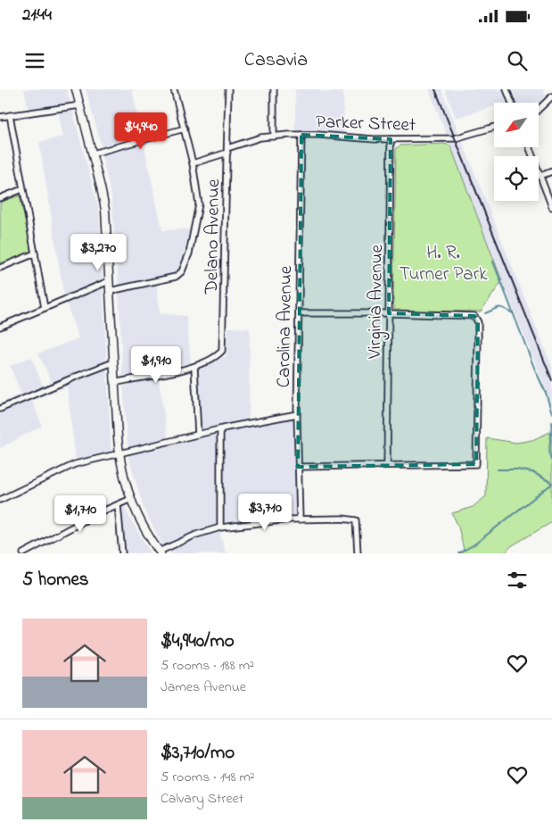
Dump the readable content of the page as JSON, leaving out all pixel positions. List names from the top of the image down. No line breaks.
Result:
{"streets":{"street":["Parker Street","Delano Avenue","Virginia Avenue","Carolina Avenue"]},"crossings":[["Parker Street","Delano Avenue"],["Parker Street","Virginia Avenue"],["Parker Street","Carolina Avenue"]],"parks":["H. R. Turner Park"],"north":"bottom left","page":{"status":"21:44","header":"Casavia","price":["$4,940","$3,270","$1,910","$3,710","$1,710"],"heading":"5 homes","list":[{"name":"$4,940/mo","note":"5 rooms · 188 m² · James Avenue"},{"name":"$3,710/mo","note":"5 rooms · 148 m² · Calvary Street"}]}}
